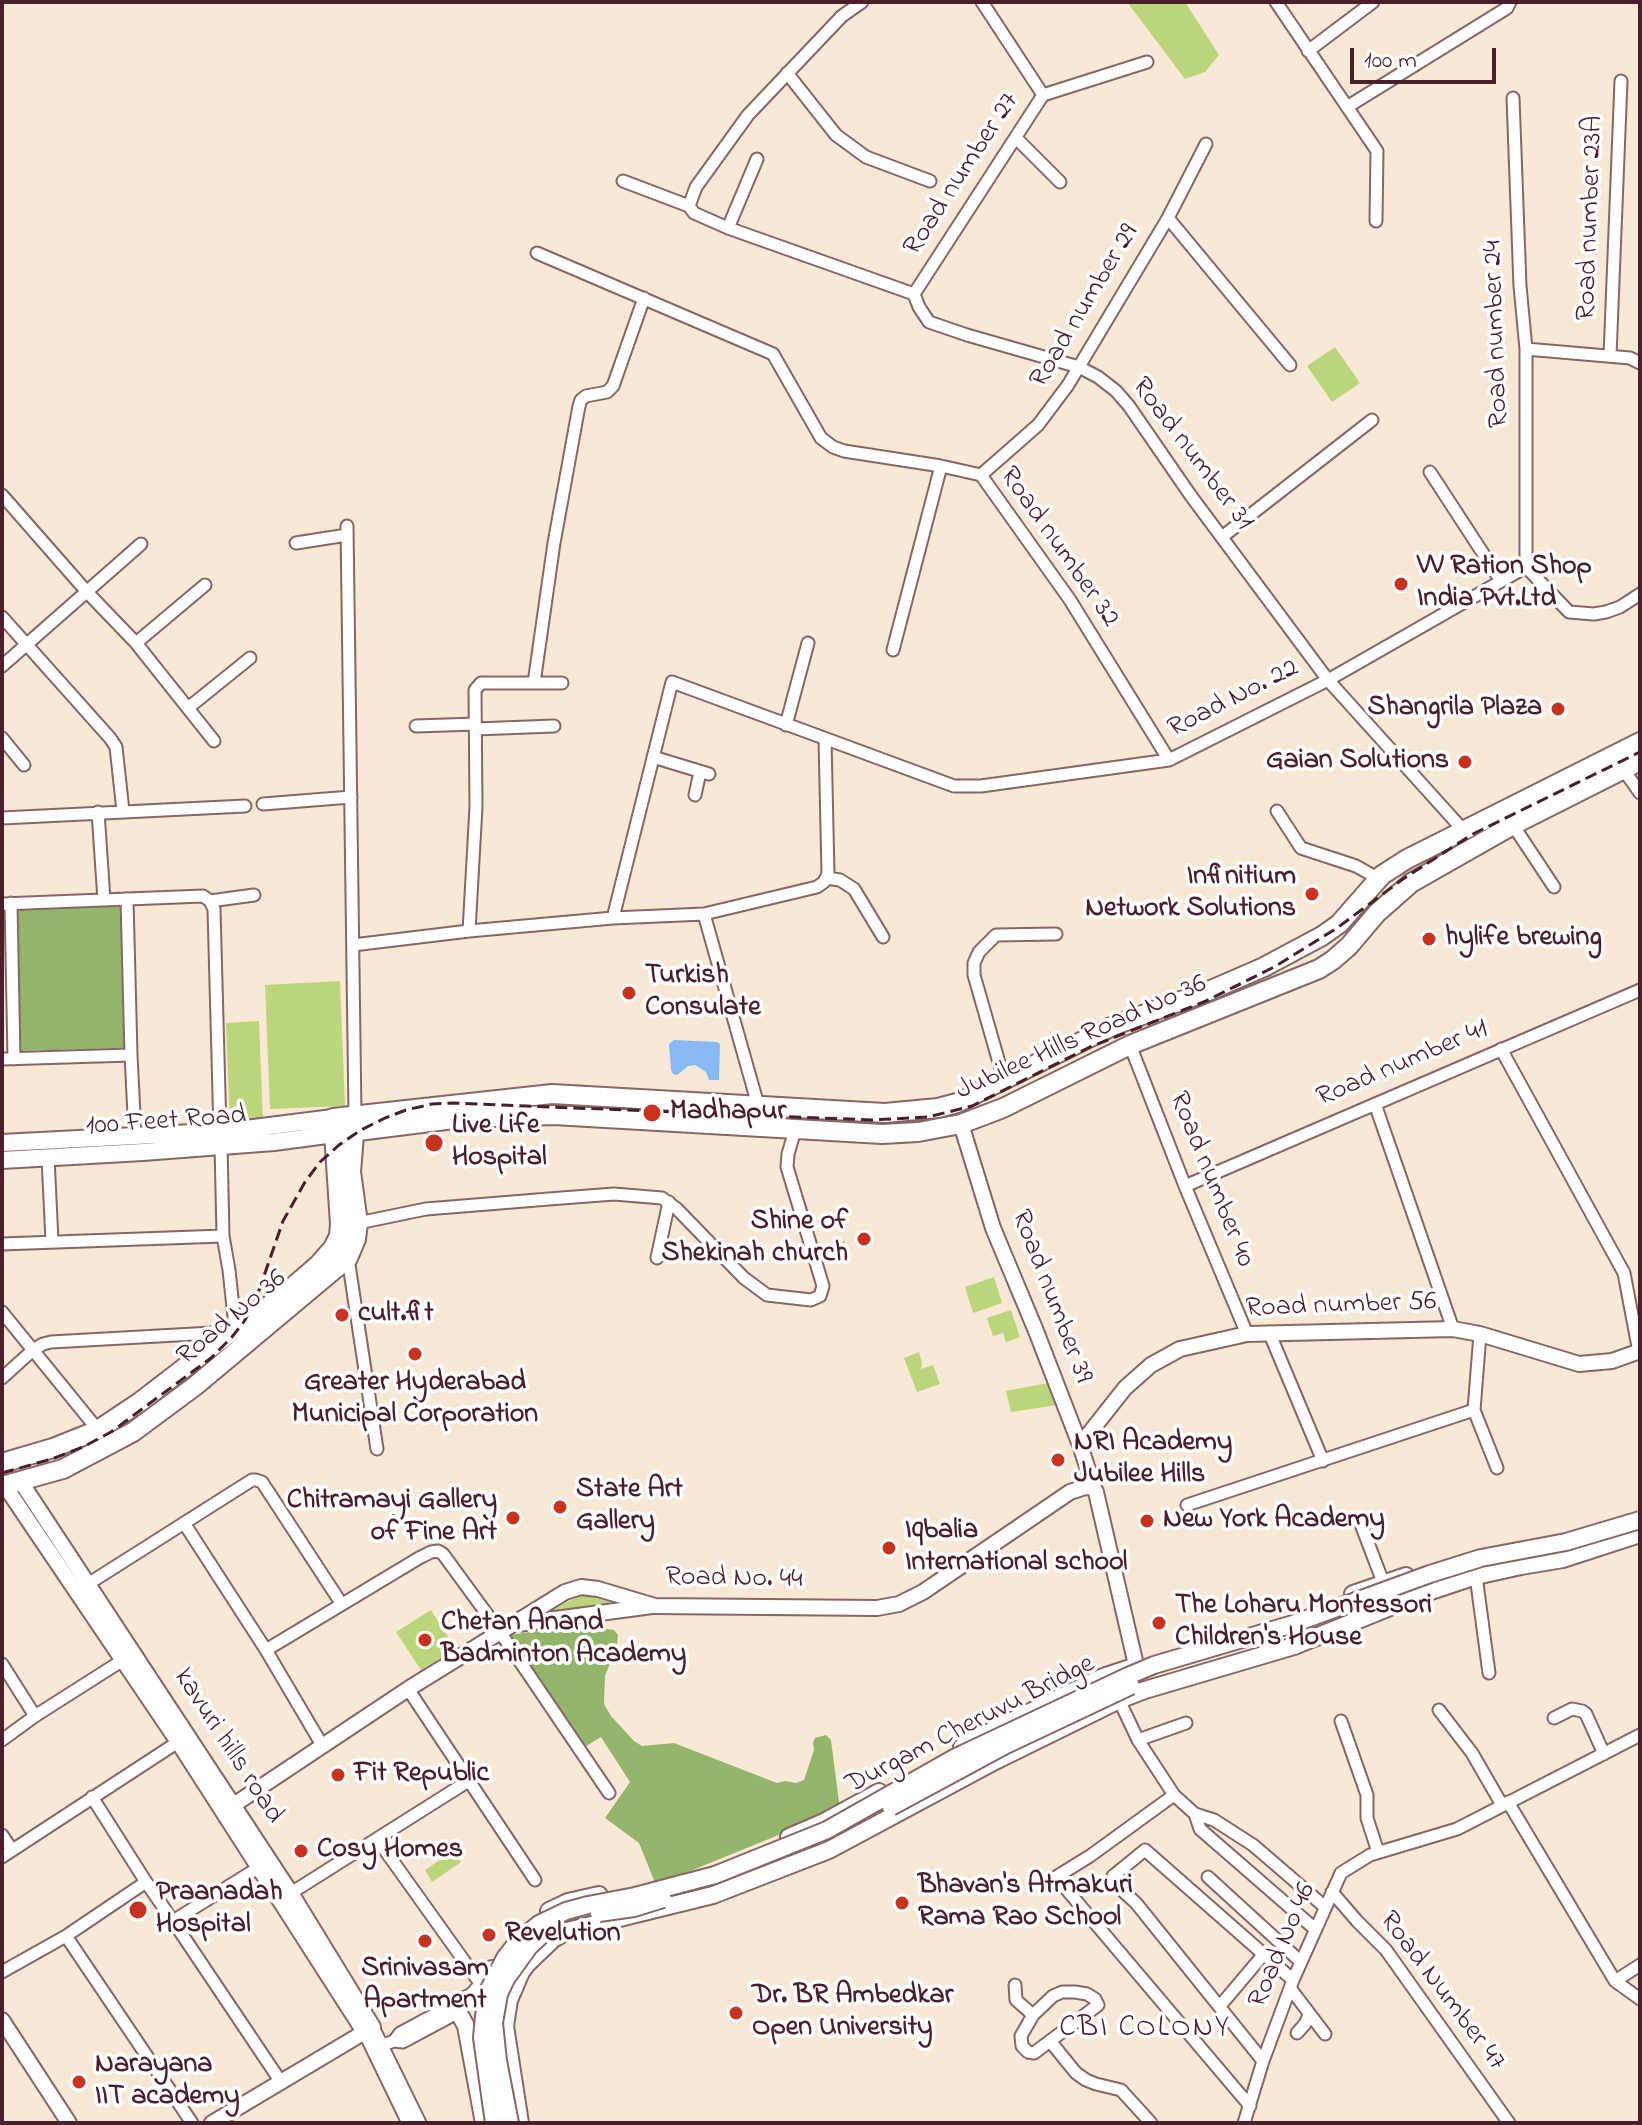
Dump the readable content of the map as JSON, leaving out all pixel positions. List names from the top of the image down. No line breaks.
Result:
{"streets":{"main road":["Jubilee Hills Road No 36","100 Feet Road","Road No 36","Durgam Cheruvu Bridge"],"street":["Road number 27","Road number 23A","Road number 29","Road number 24","Road number 31","Road number 32","Road No. 22","Road number 41","Road number 40","Road number 39","Road number 56","Road No. 44","kavuri hills road","Road No 46","Road Number 47"]},"crossings":[["Road number 27","Road number 31"],["Road number 29","Road number 31"],["Road number 29","Road number 32"],["Road number 24","Road No. 22"],["Road number 31","Road No. 22"],["Road number 31","Jubilee Hills Road No 36"],["Road number 32","Road No. 22"],["Jubilee Hills Road No 36","100 Feet Road"],["Jubilee Hills Road No 36","Road number 40"],["Jubilee Hills Road No 36","Road number 39"],["Jubilee Hills Road No 36","Road No 36"],["Road number 41","Road number 40"],["100 Feet Road","Road No 36"],["Road number 40","Road number 56"],["Road number 39","Road number 56"],["Road number 39","Road No. 44"],["Road No 36","kavuri hills road"],["Road No. 44","kavuri hills road"],["Road No 46","Road Number 47"]],"districts":["CBI COLONY"],"places":["VV Ration Shop India Pvt.Ltd","Shangrila Plaza","Gaian Solutions","Infinitium Network Solutions","hylife brewing","Turkish Consulate","Madhapur","Live Life Hospital","Shine of Shekinah church","cult.fit","Greater Hyderabad Municipal Corporation","NRI Academy Jubilee Hills","State Art Gallery","Chitramayi Gallery of Fine Art","New York Academy","Iqbalia International school","The Loharu Montessori Children's House","Chetan Anand Badminton Academy","Fit Republic","Cosy Homes","Bhavan's Atmakuri Rama Rao School","Praanadah Hospital","Revelution","Srinivasam Apartment","Dr. BR Ambedkar Open University","Narayana IIT academy"],"scale_bar":"100 m"}
